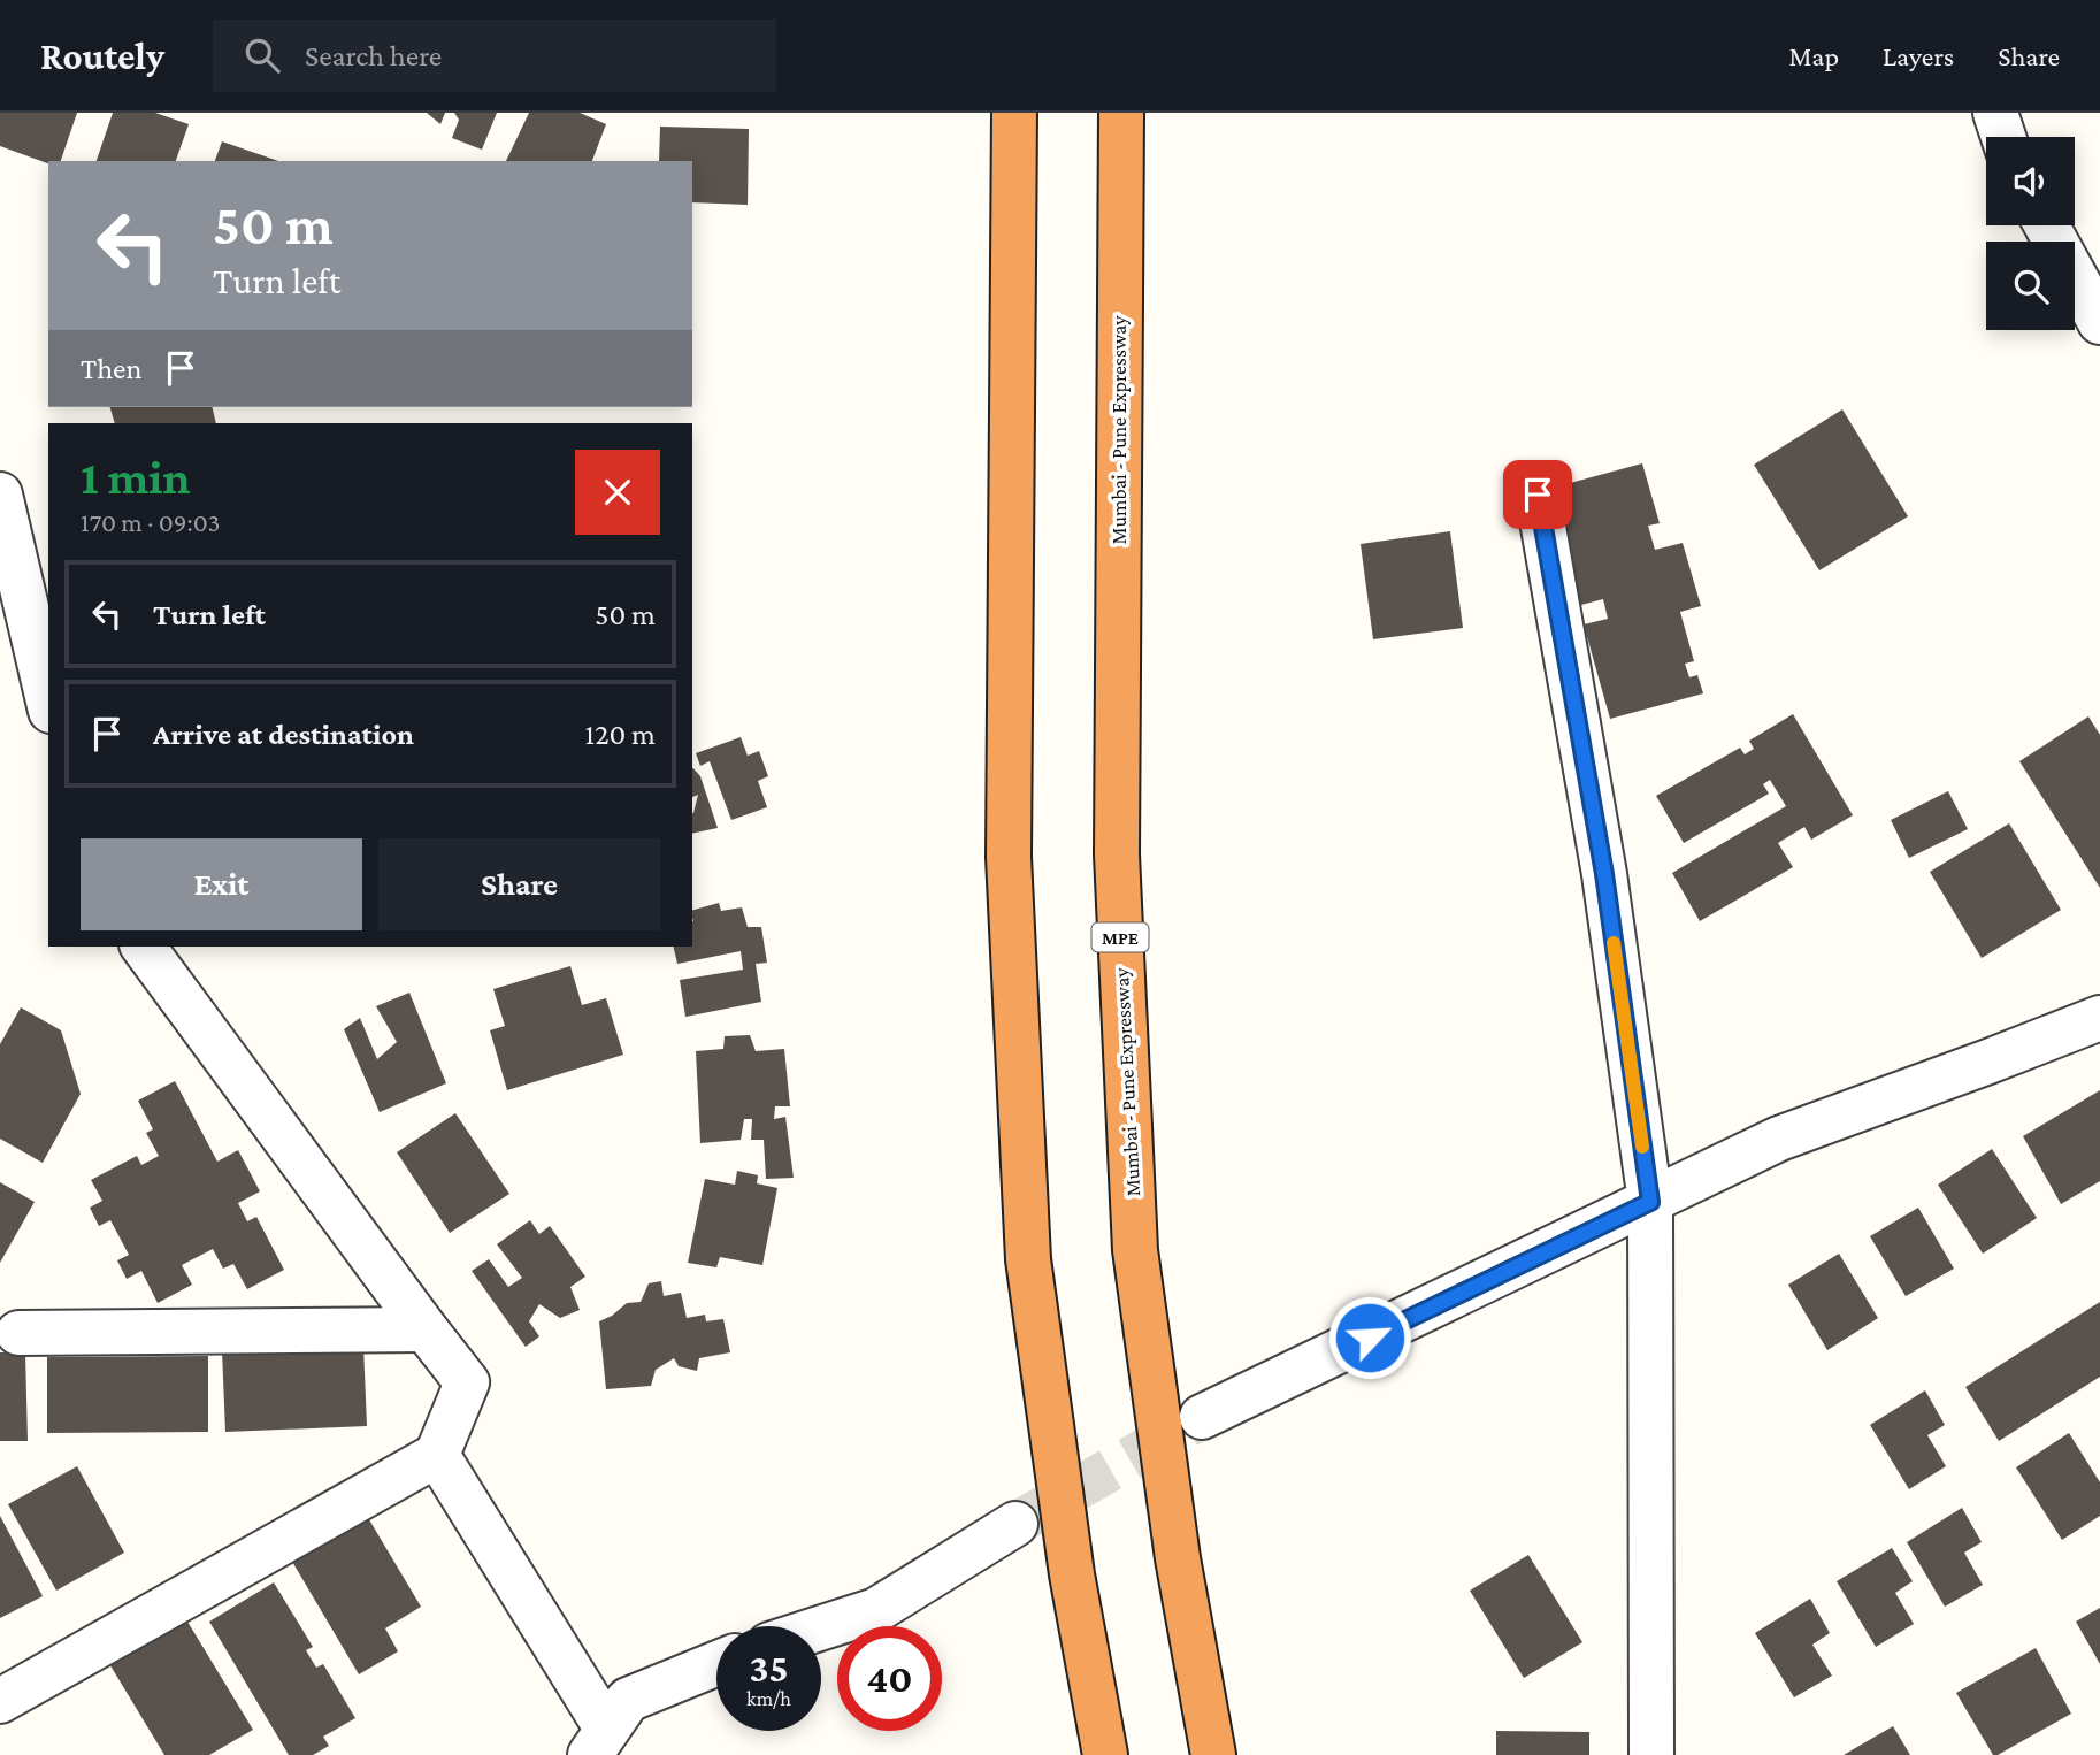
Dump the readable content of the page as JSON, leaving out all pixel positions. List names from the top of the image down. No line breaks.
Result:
{"streets":{"highway":["Mumbai - Pune Expressway","MPE"]},"page":{"header":"Routely","search":"Search here","nav":["Map","Layers","Share"],"turn":["50 m","Turn left"],"then":"Then","heading":["1 min","170 m · 09:03"],"list":[{"name":"Turn left","value":"50 m"},{"name":"Arrive at destination","value":"120 m"}],"buttons":["Exit","Share"],"speed":"35 km/h","limit":"40"}}
